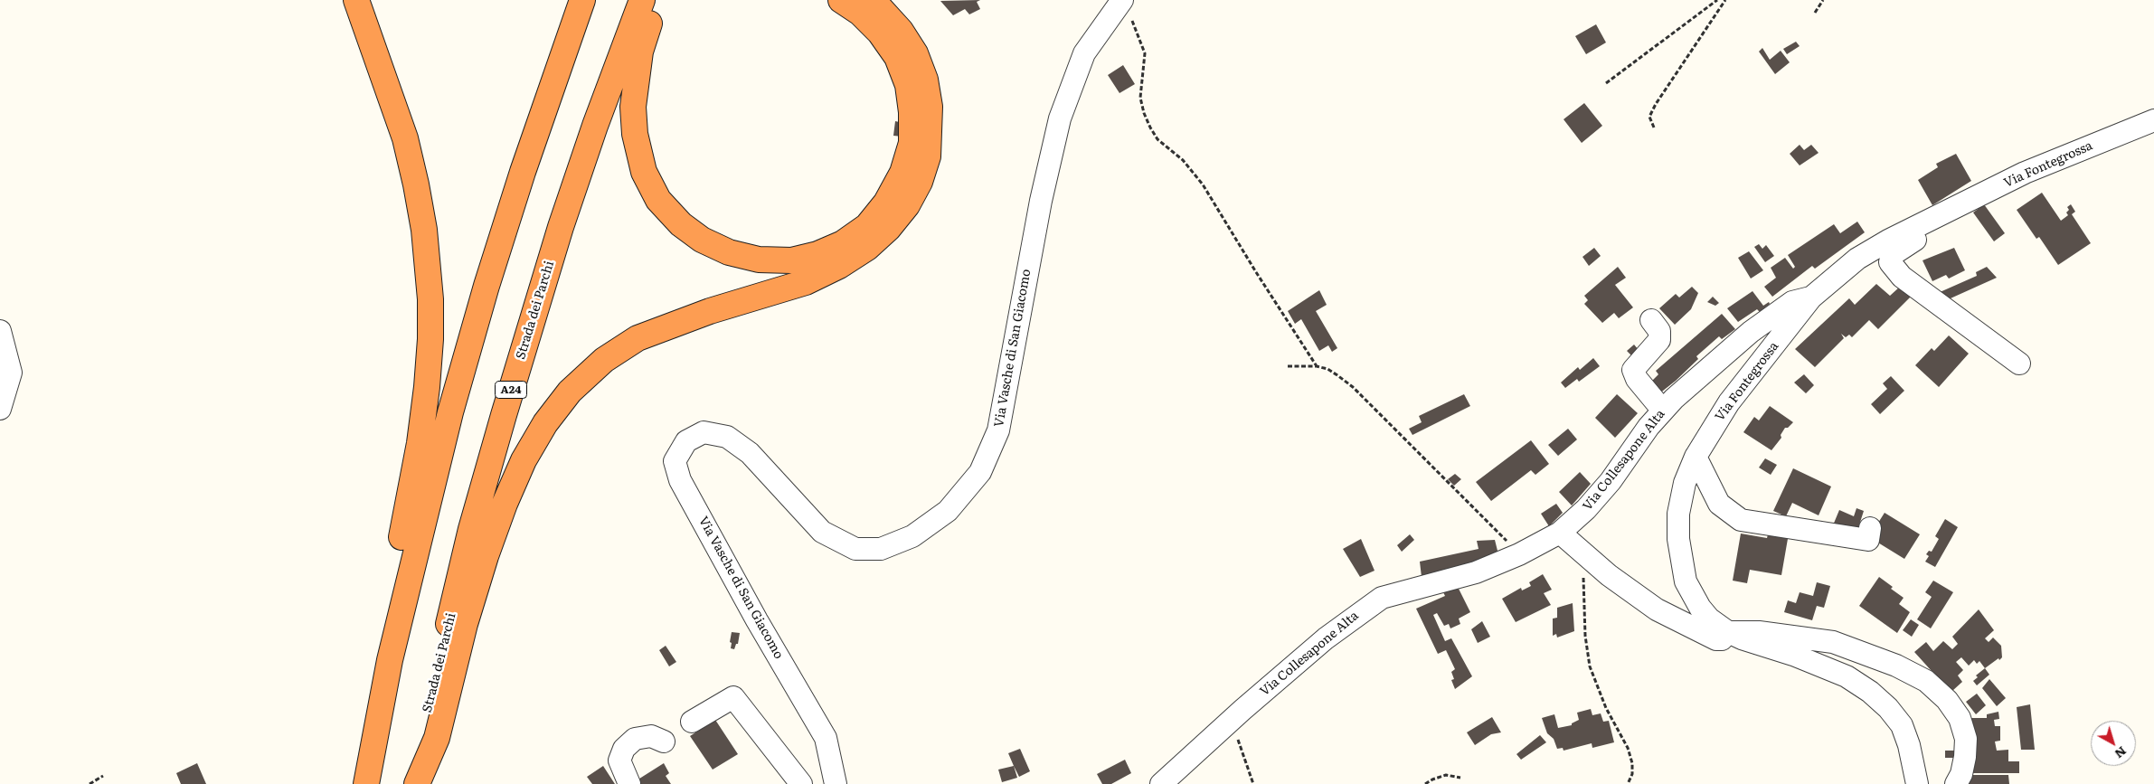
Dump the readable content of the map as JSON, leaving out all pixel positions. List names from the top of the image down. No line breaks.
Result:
{"streets":{"highway":["Strada dei Parchi","A24"],"street":["Via Fontegrossa","Via Vasche di San Giacomo","Via Collesapone Alta"]},"crossings":[["Via Fontegrossa","Via Collesapone Alta"]],"north":"bottom right"}
